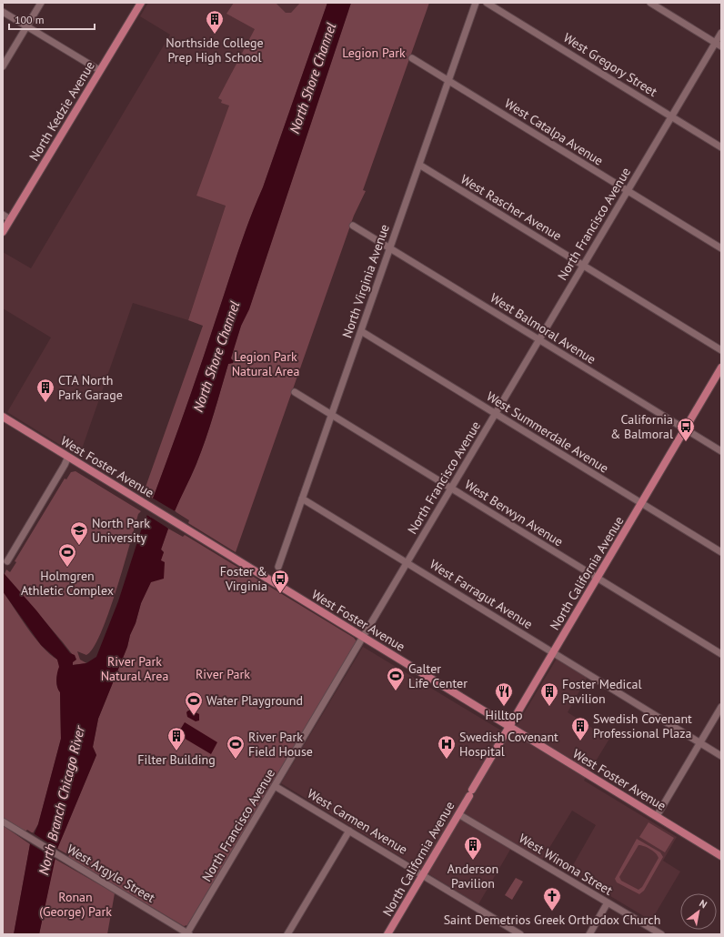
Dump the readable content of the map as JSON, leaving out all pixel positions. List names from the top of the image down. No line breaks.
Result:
{"streets":{"main road":["North Kedzie Avenue","West Foster Avenue","North California Avenue"],"street":["West Gregory Street","West Catalpa Avenue","West Rascher Avenue","North Francisco Avenue","North Virginia Avenue","West Balmoral Avenue","West Summerdale Avenue","West Berwyn Avenue","West Farragut Avenue","West Carmen Avenue","West Winona Street","West Argyle Street"]},"crossings":[["West Gregory Street","North Francisco Avenue"],["West Catalpa Avenue","North Francisco Avenue"],["West Catalpa Avenue","North Virginia Avenue"],["West Rascher Avenue","North Francisco Avenue"],["West Rascher Avenue","North Virginia Avenue"],["North Francisco Avenue","West Balmoral Avenue"],["North Francisco Avenue","West Summerdale Avenue"],["North Francisco Avenue","West Foster Avenue"],["North Francisco Avenue","West Berwyn Avenue"],["North Francisco Avenue","West Farragut Avenue"],["North Francisco Avenue","West Carmen Avenue"],["North Francisco Avenue","West Argyle Street"],["North Virginia Avenue","West Balmoral Avenue"],["North Virginia Avenue","West Summerdale Avenue"],["North Virginia Avenue","West Berwyn Avenue"],["North Virginia Avenue","West Farragut Avenue"],["West Balmoral Avenue","North California Avenue"],["West Summerdale Avenue","North California Avenue"],["West Foster Avenue","North California Avenue"],["West Berwyn Avenue","North California Avenue"],["North California Avenue","West Farragut Avenue"],["North California Avenue","West Carmen Avenue"],["North California Avenue","West Winona Street"]],"water":["North Shore Channel","North Branch Chicago River"],"parks":["Legion Park","Legion Park Natural Area","River Park Natural Area","River Park","Ronan (George) Park"],"places":{"building":["Northside College Prep High School","CTA North Park Garage","Foster Medical Pavilion","Swedish Covenant Professional Plaza","Filter Building","Anderson Pavilion"],"bus stop":["California & Balmoral","Foster & Virginia"],"school or university":["North Park University"],"sports":["Holmgren Athletic Complex","Galter Life Center","Water Playground","River Park Field House"],"restaurant":["Hilltop"],"hospital":["Swedish Covenant Hospital"],"church":["Saint Demetrios Greek Orthodox Church"]},"scale_bar":"100 m","north":"top right"}
